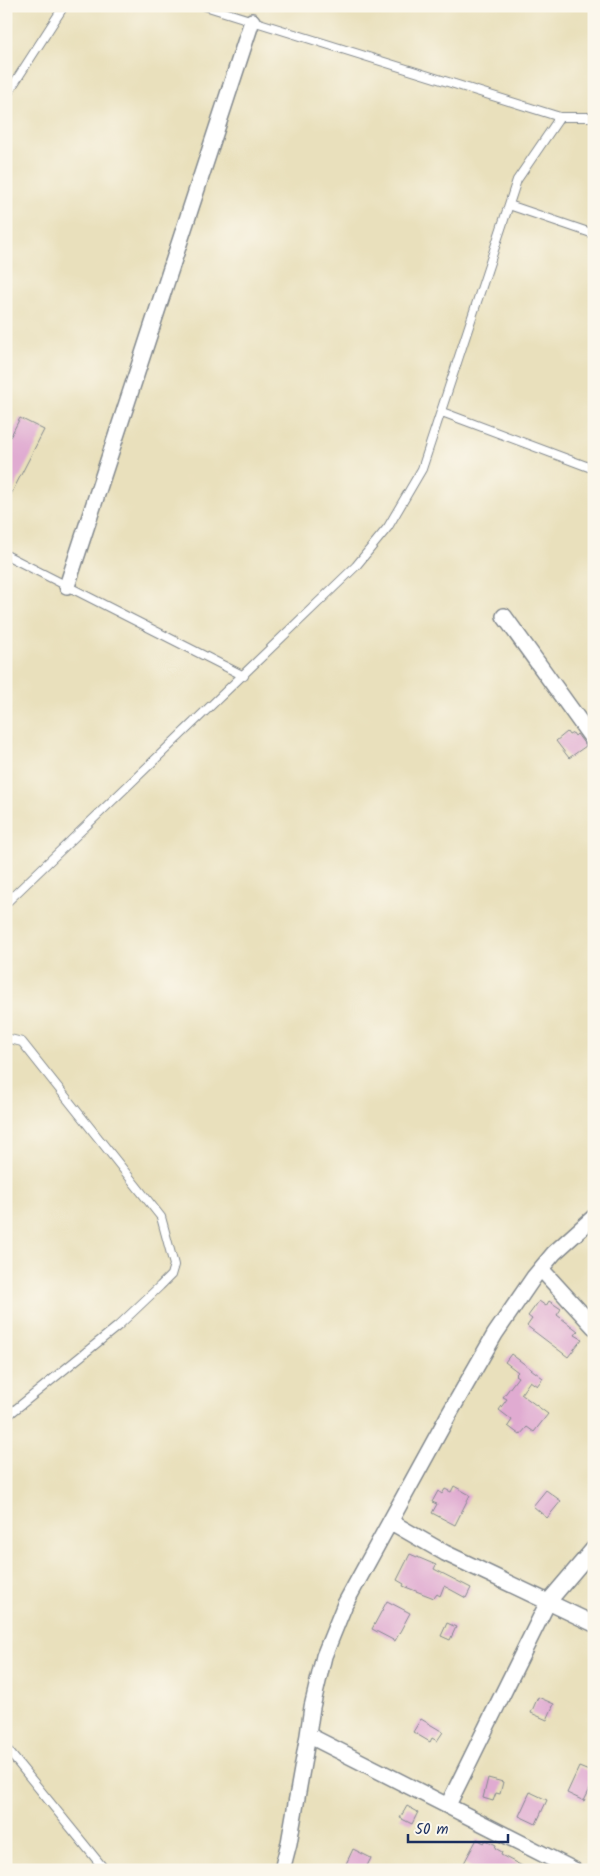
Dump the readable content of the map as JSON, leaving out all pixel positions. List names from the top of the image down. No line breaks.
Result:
{"scale_bar":"50 m"}
